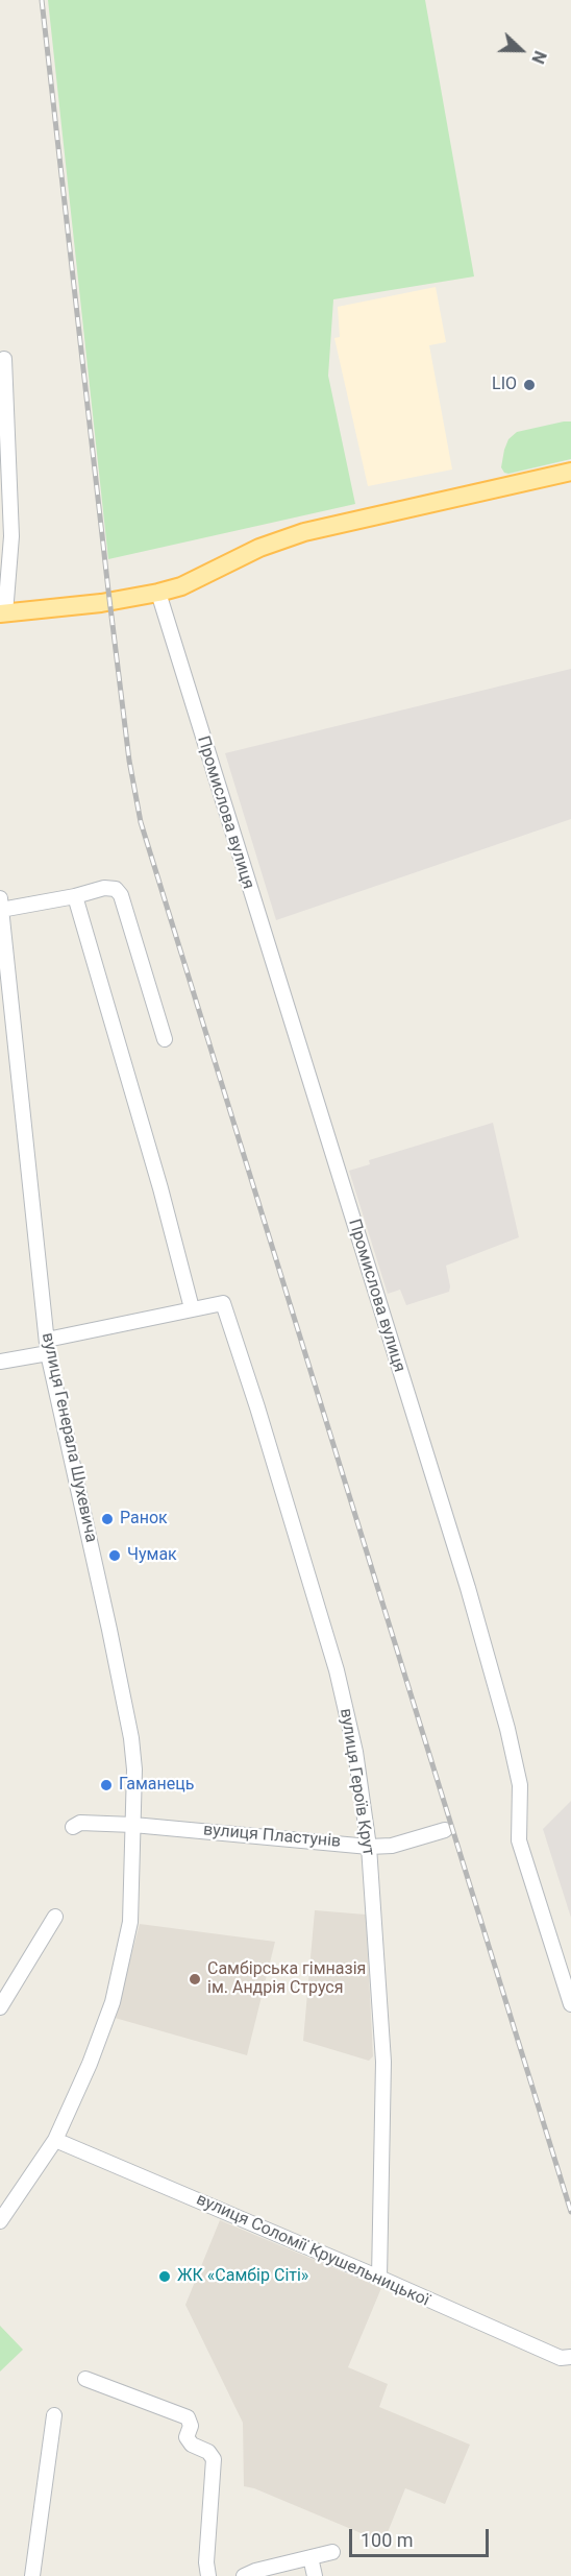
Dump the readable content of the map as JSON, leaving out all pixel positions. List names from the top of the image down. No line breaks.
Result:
{"streets":{"street":["Промислова вулиця","вулиця Генерала Шухевича","вулиця Героїв Крут","вулиця Пластунів","вулиця Соломії Крушельницької"]},"crossings":[["вулиця Генерала Шухевича","вулиця Пластунів"],["вулиця Генерала Шухевича","вулиця Соломії Крушельницької"],["вулиця Героїв Крут","вулиця Пластунів"],["вулиця Героїв Крут","вулиця Соломії Крушельницької"]],"places":["LIO","Ранок","Чумак","Гаманець","Самбірська гімназія ім. Андрія Струся","ЖК «Самбір Сіті»"],"scale_bar":"100 m","north":"right"}
